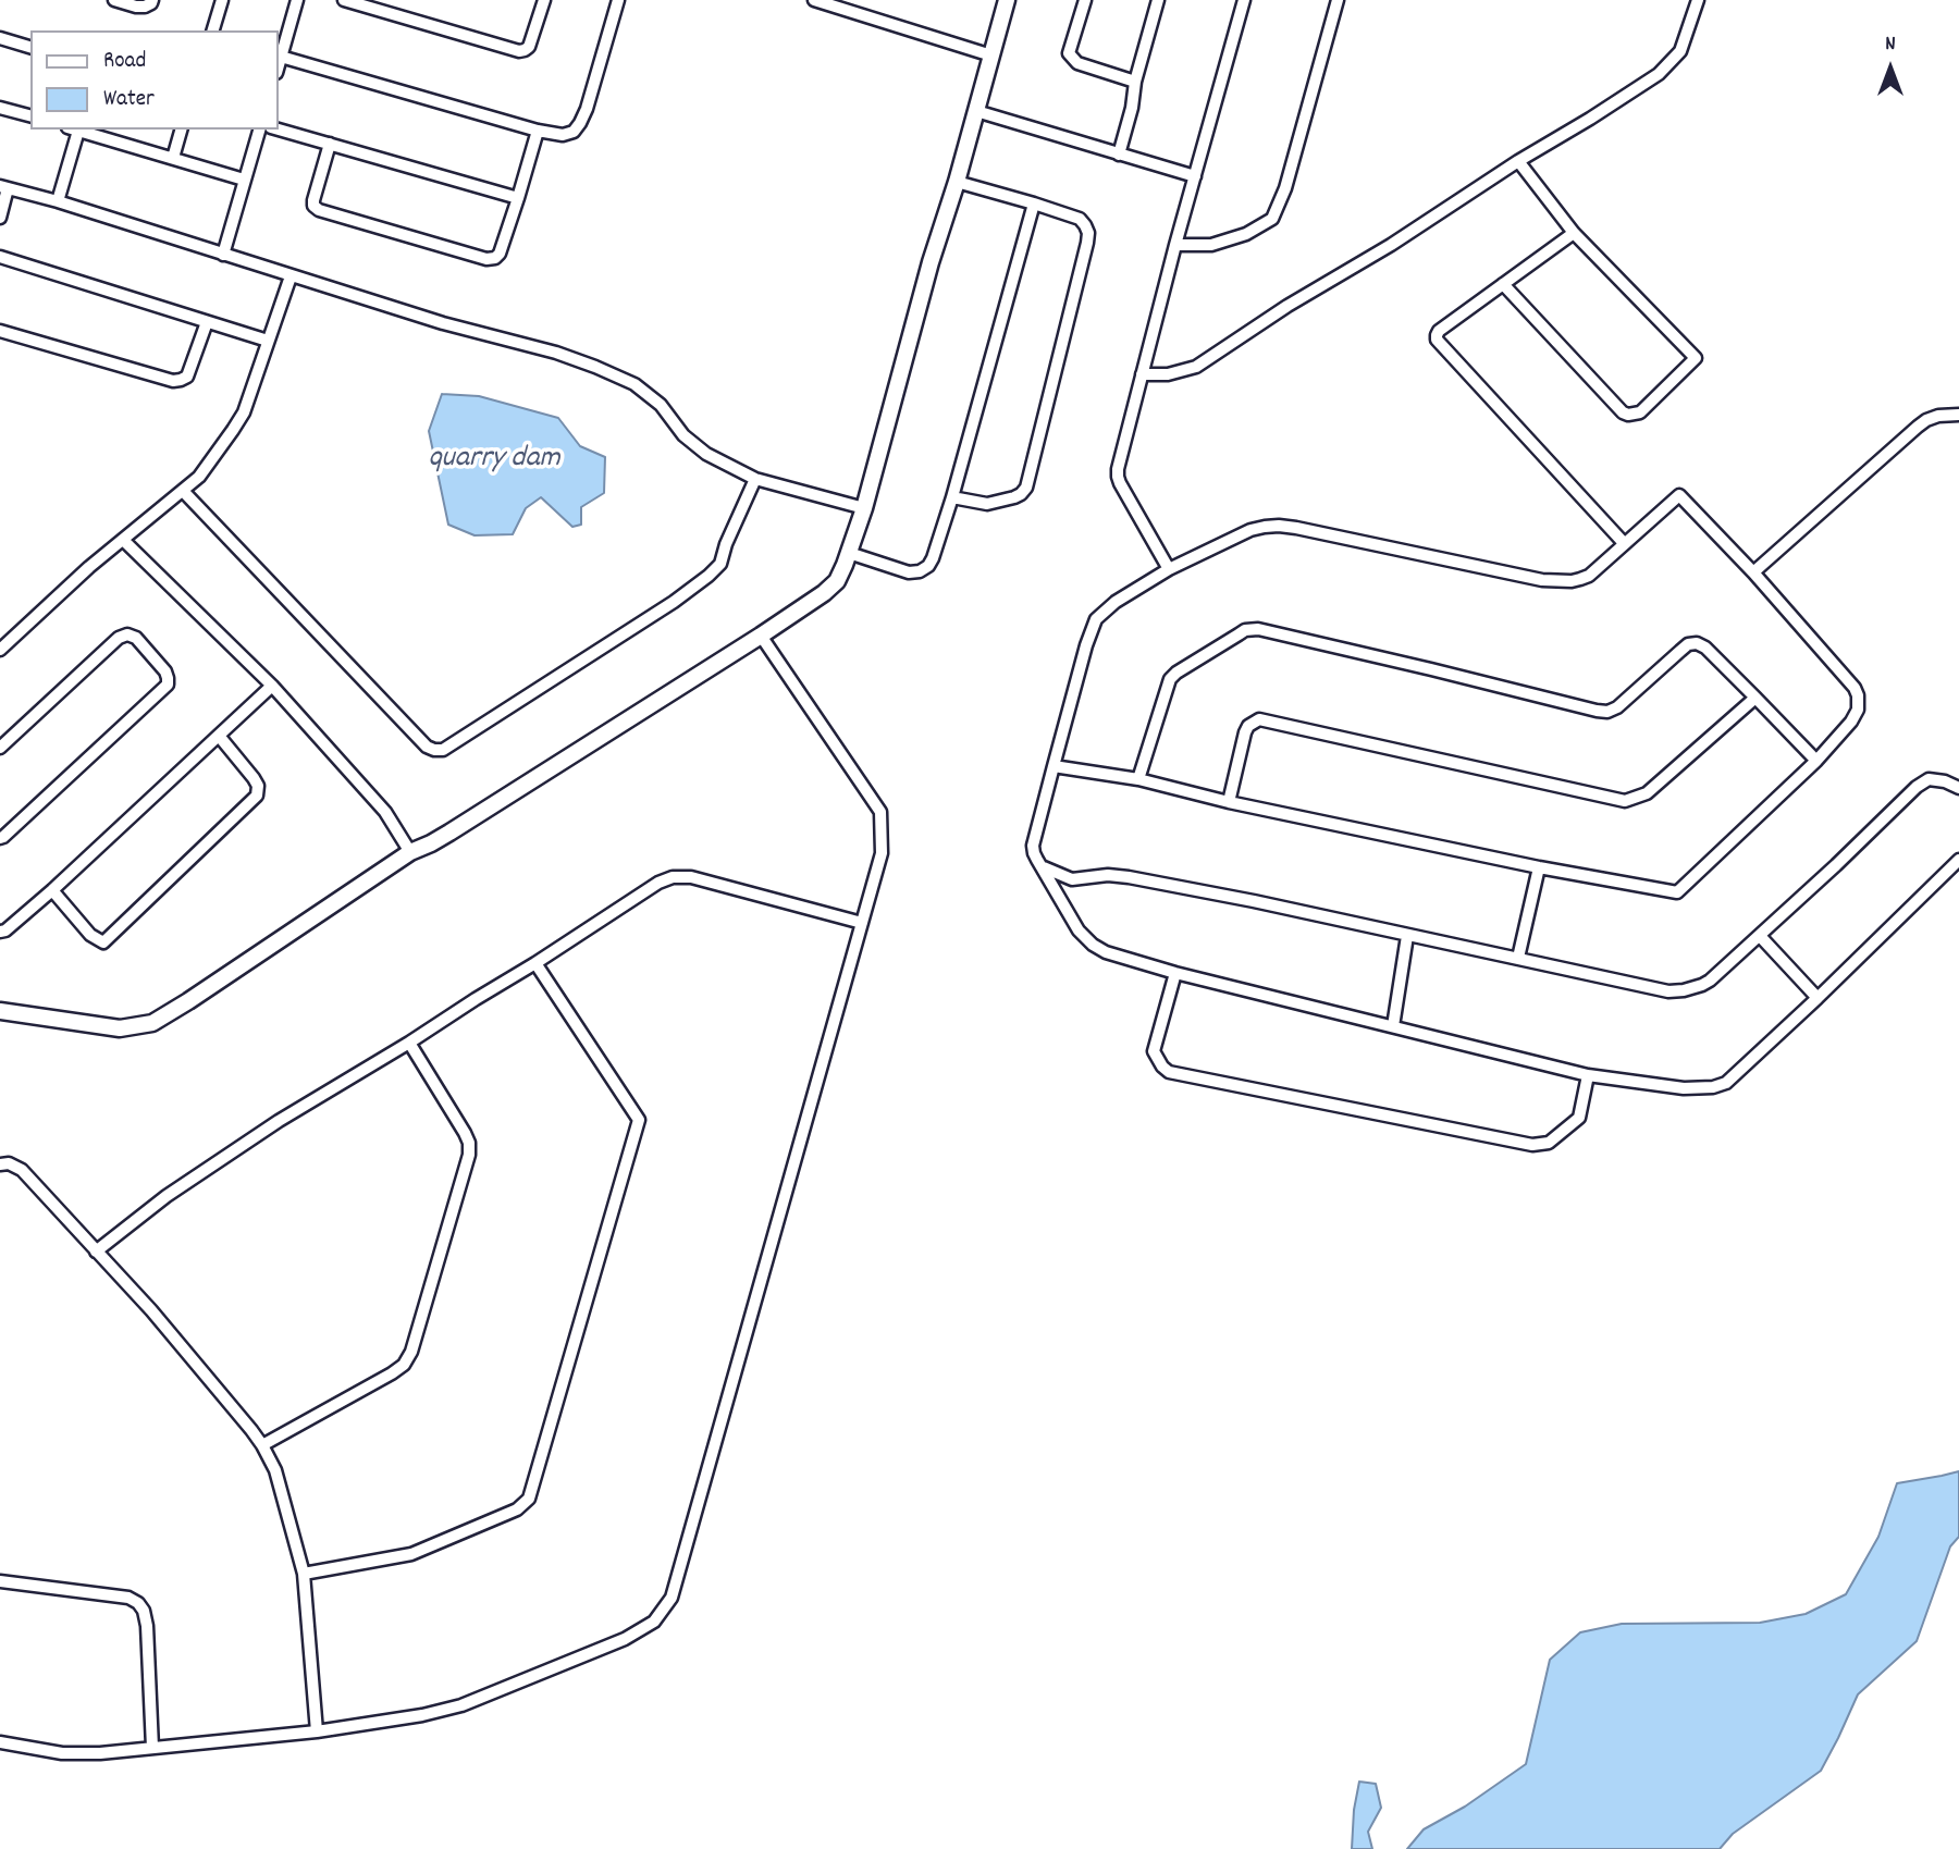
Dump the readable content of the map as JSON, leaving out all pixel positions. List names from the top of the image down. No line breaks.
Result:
{"water":["quarry dam"],"legend":["Road","Water"],"north":"top"}
